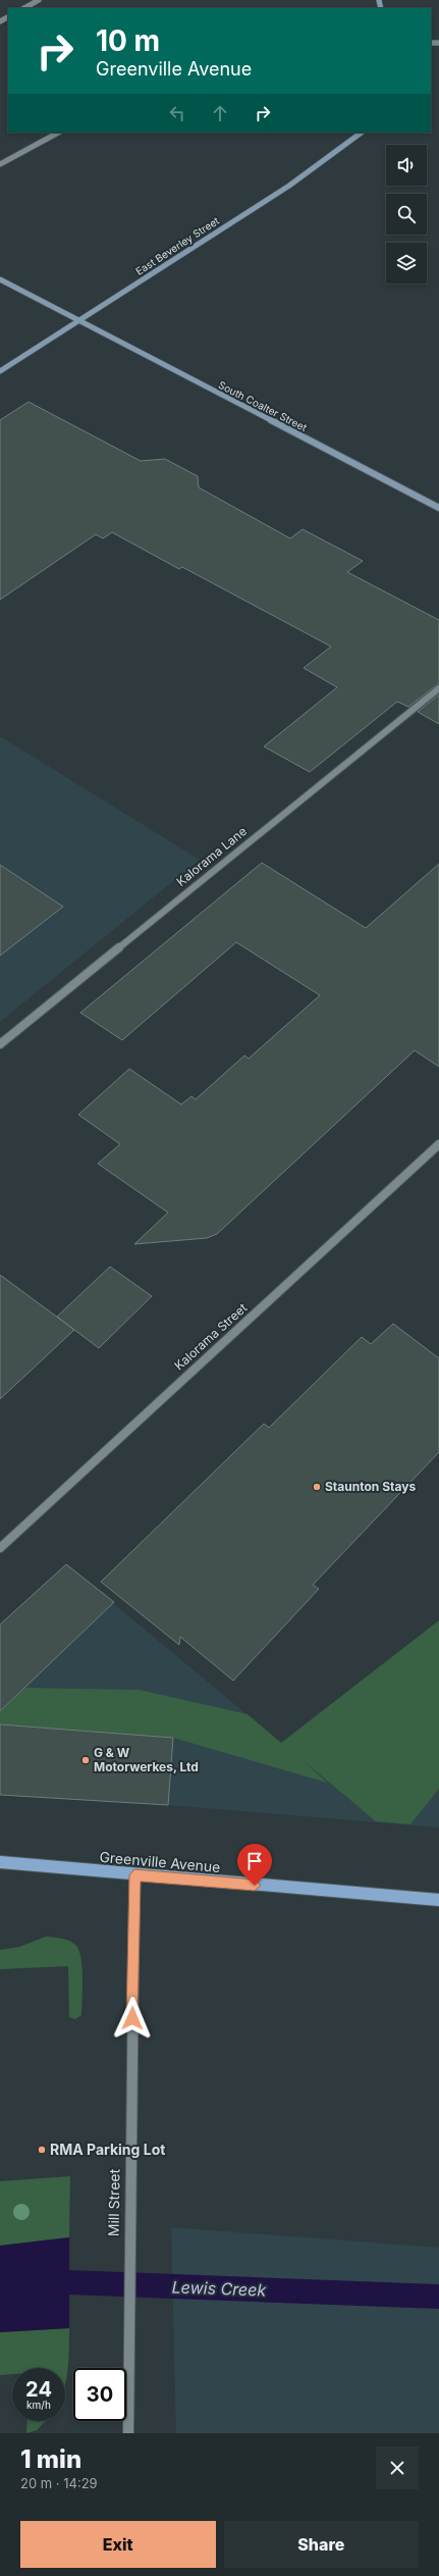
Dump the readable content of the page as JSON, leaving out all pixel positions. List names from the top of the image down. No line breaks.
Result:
{"streets":{"main road":["East Beverley Street","South Coalter Street","Greenville Avenue"],"street":["Kalorama Lane","Kalorama Street","Mill Street"]},"crossings":[["East Beverley Street","South Coalter Street"],["Greenville Avenue","Mill Street"]],"water":["Lewis Creek"],"places":["Staunton Stays","G & W Motorwerkes, Ltd","RMA Parking Lot"],"page":{"turn":["10 m","Greenville Avenue"],"speed":"24 km/h","limit":"30","heading":["1 min","20 m · 14:29"],"buttons":["Exit","Share"]}}
